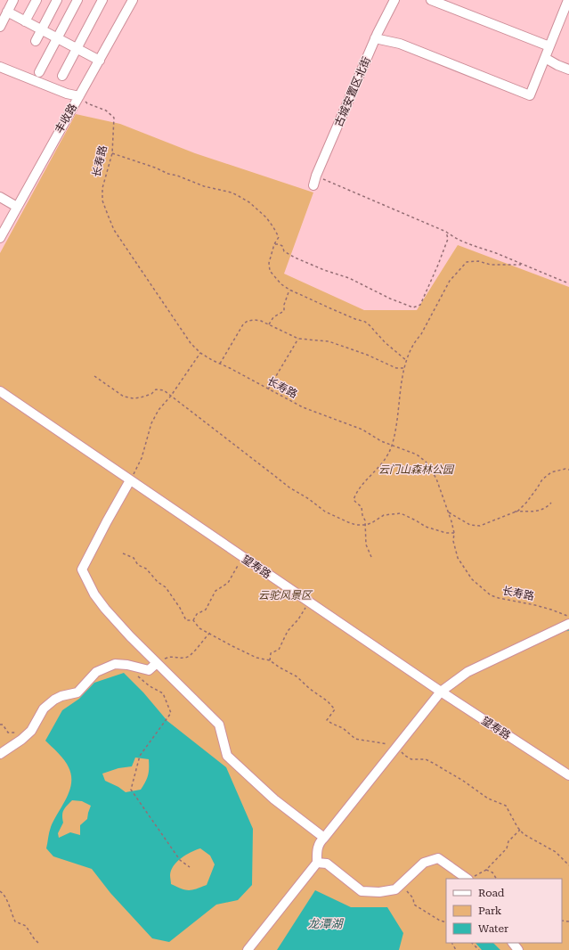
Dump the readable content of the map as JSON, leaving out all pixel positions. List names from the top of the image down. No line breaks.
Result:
{"streets":{"street":["古城安置区北街","丰收路","望寿路"],"path":["长寿路"]},"crossings":[["丰收路","长寿路"]],"water":["龙潭湖"],"parks":["云门山森林公园","云驼风景区"],"legend":["Road","Park","Water"]}
